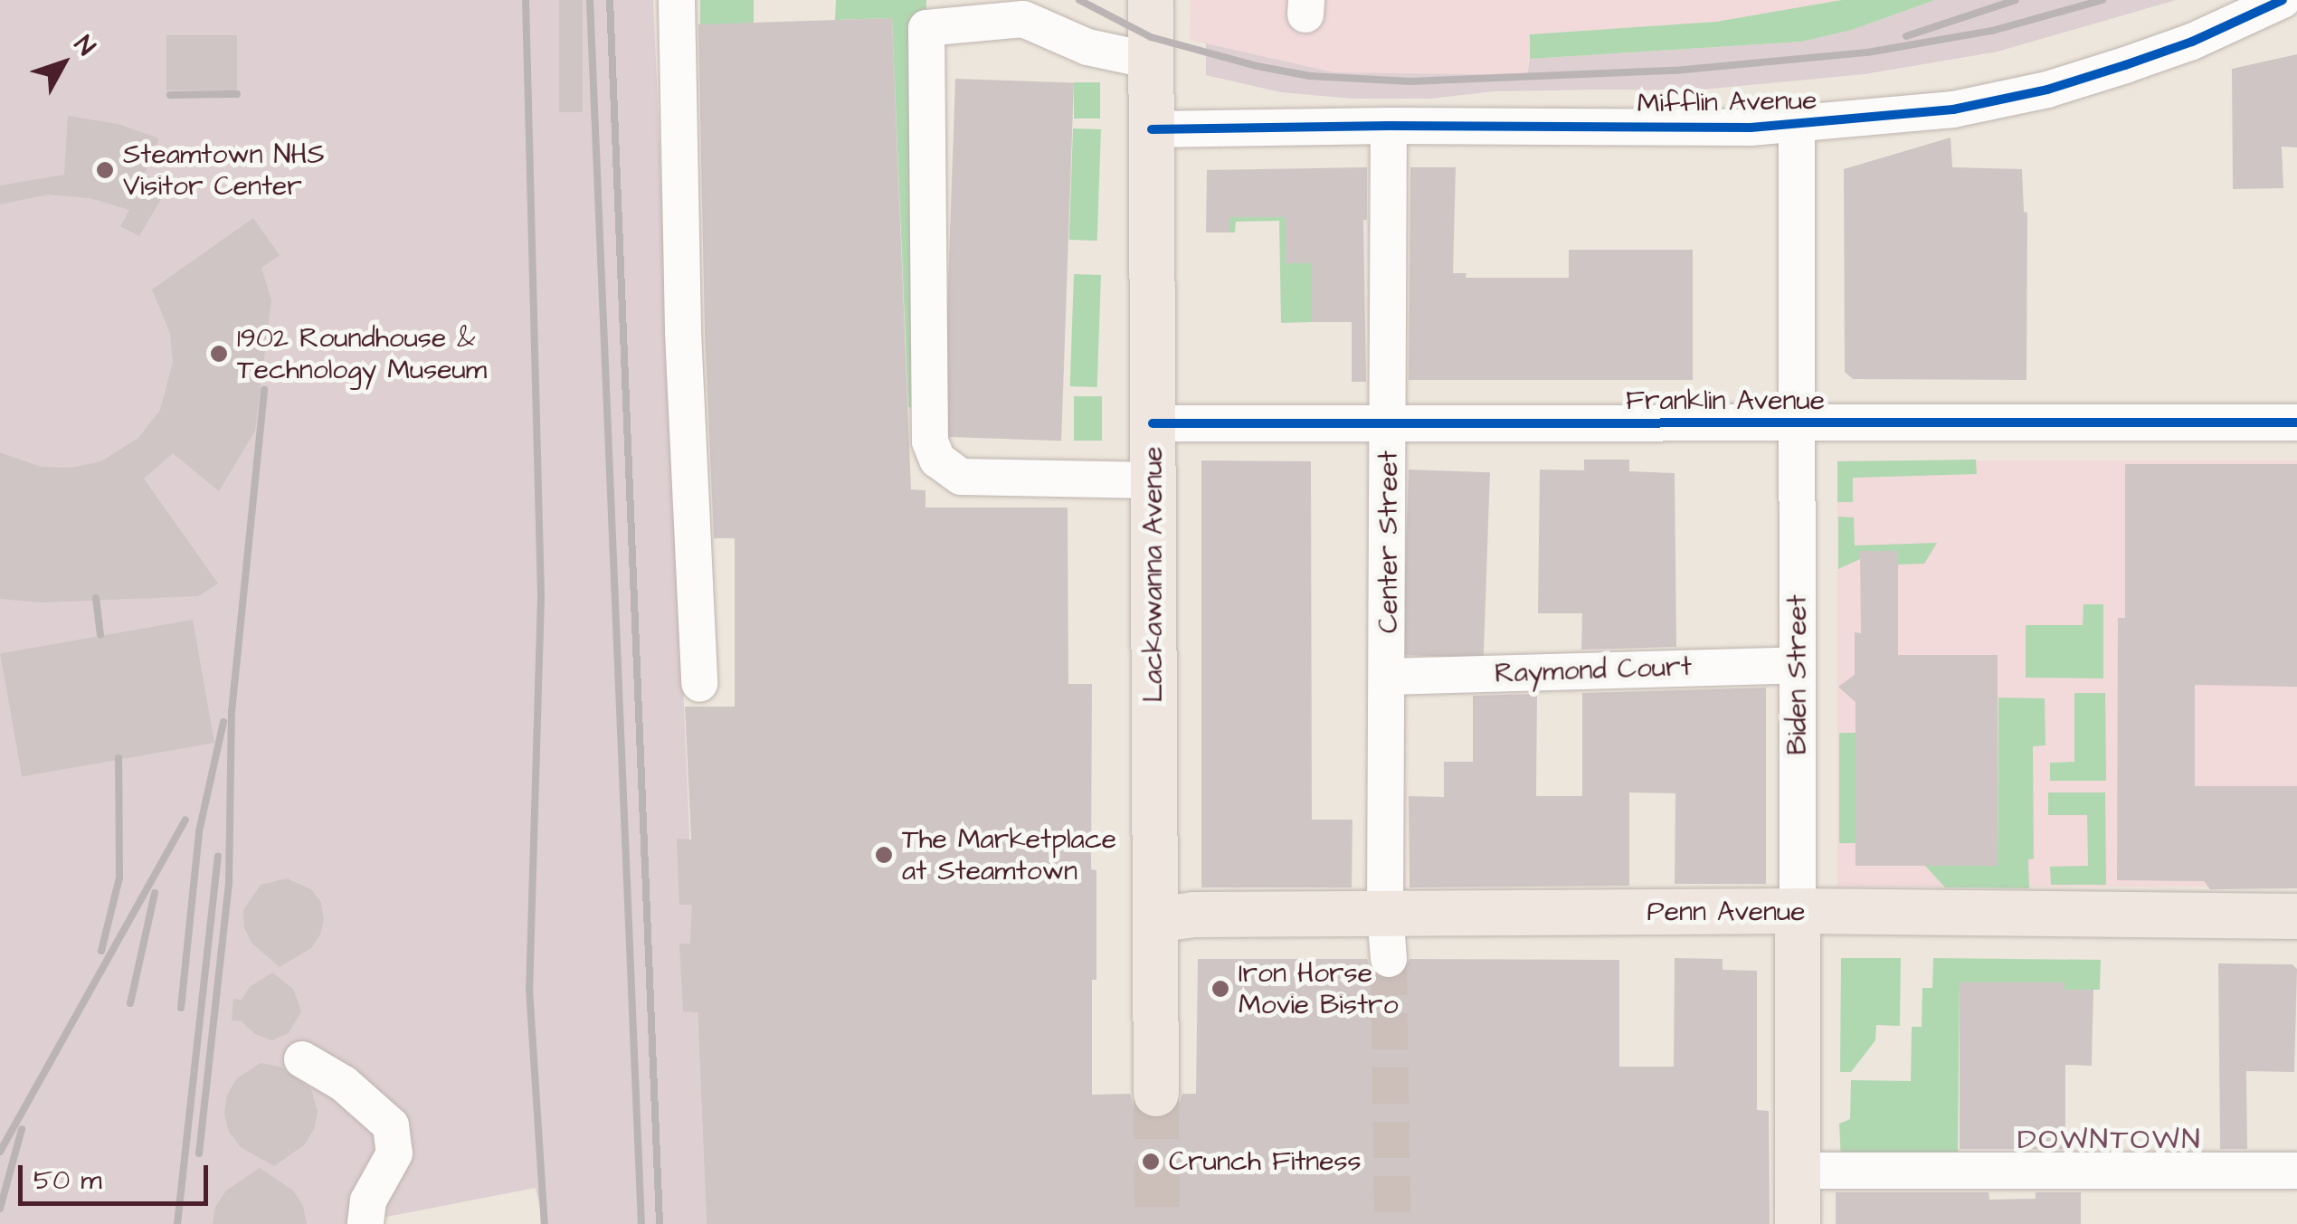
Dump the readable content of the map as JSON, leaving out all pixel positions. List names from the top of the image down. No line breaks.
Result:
{"streets":{"main road":["Lackawanna Avenue","Biden Street","Penn Avenue"],"street":["Mifflin Avenue","Franklin Avenue","Center Street","Raymond Court"]},"crossings":[["Mifflin Avenue","Center Street"],["Mifflin Avenue","Lackawanna Avenue"],["Mifflin Avenue","Biden Street"],["Franklin Avenue","Center Street"],["Franklin Avenue","Lackawanna Avenue"],["Franklin Avenue","Biden Street"],["Center Street","Raymond Court"],["Center Street","Penn Avenue"],["Lackawanna Avenue","Penn Avenue"],["Raymond Court","Biden Street"],["Biden Street","Penn Avenue"]],"districts":["DOWNTOWN"],"places":["Steamtown NHS Visitor Center","1902 Roundhouse & Technology Museum","The Marketplace at Steamtown","Iron Horse Movie Bistro","Crunch Fitness"],"scale_bar":"50 m","north":"top right"}
